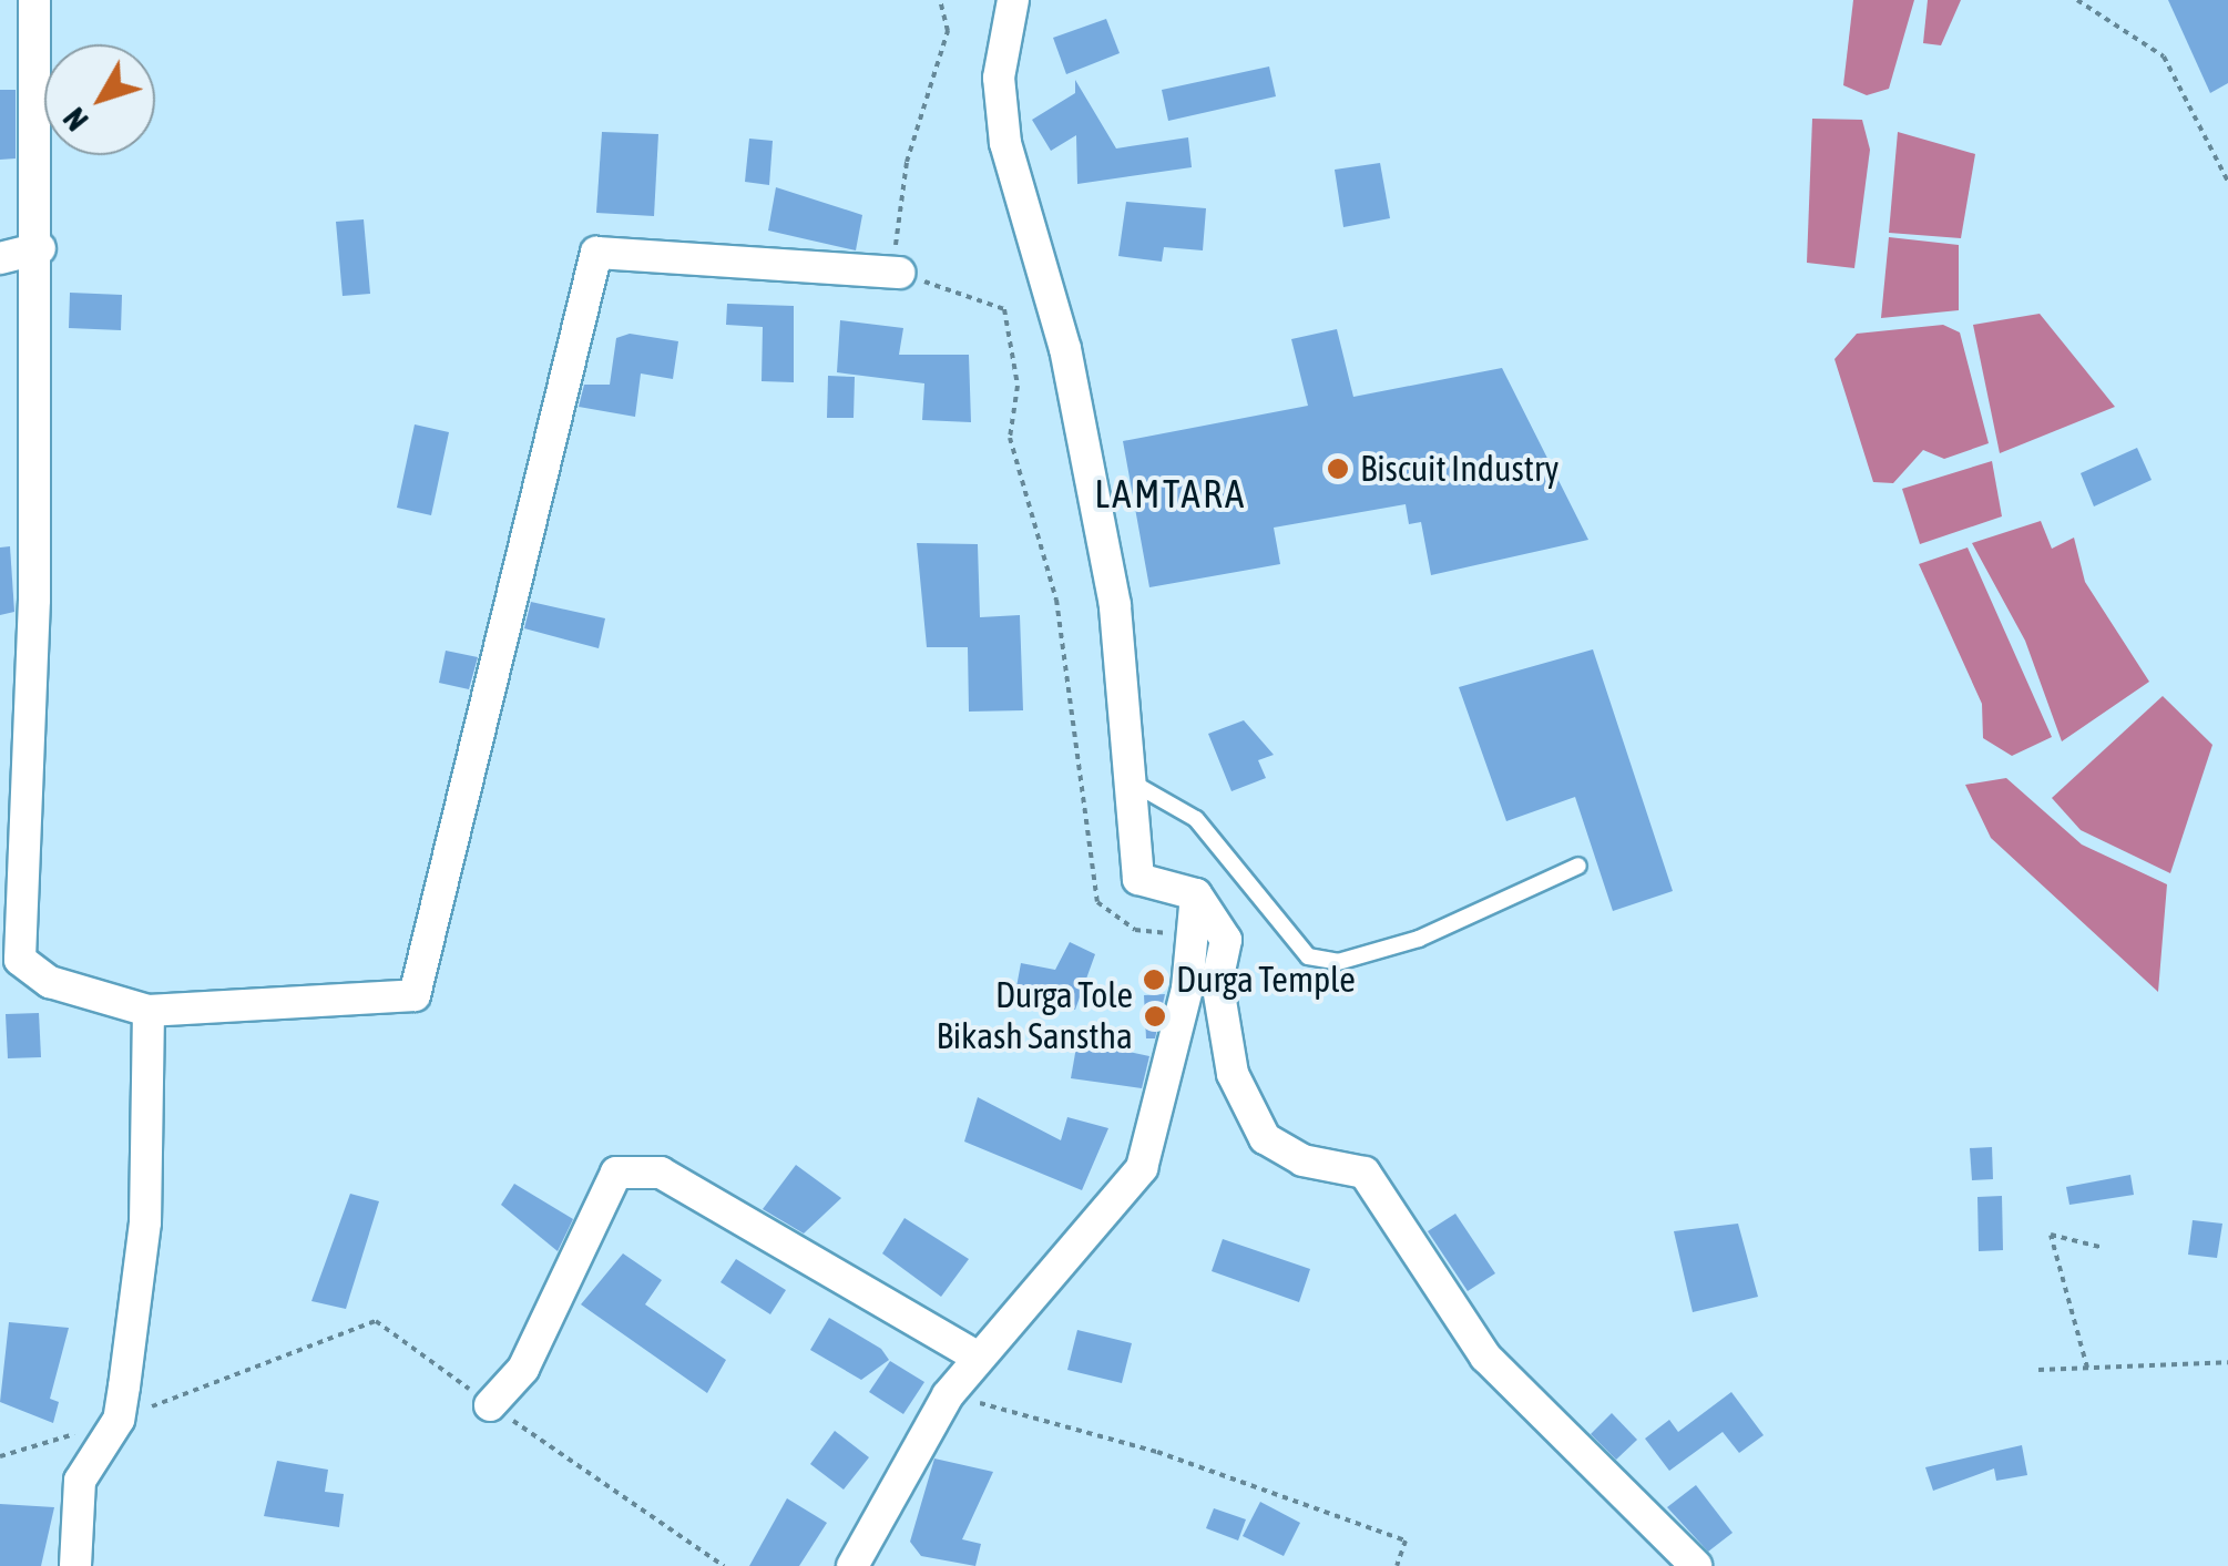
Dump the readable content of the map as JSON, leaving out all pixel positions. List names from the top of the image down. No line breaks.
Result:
{"districts":["LAMTARA"],"places":["Biscuit Industry","Durga Temple","Durga Tole Bikash Sanstha"],"north":"bottom left"}
